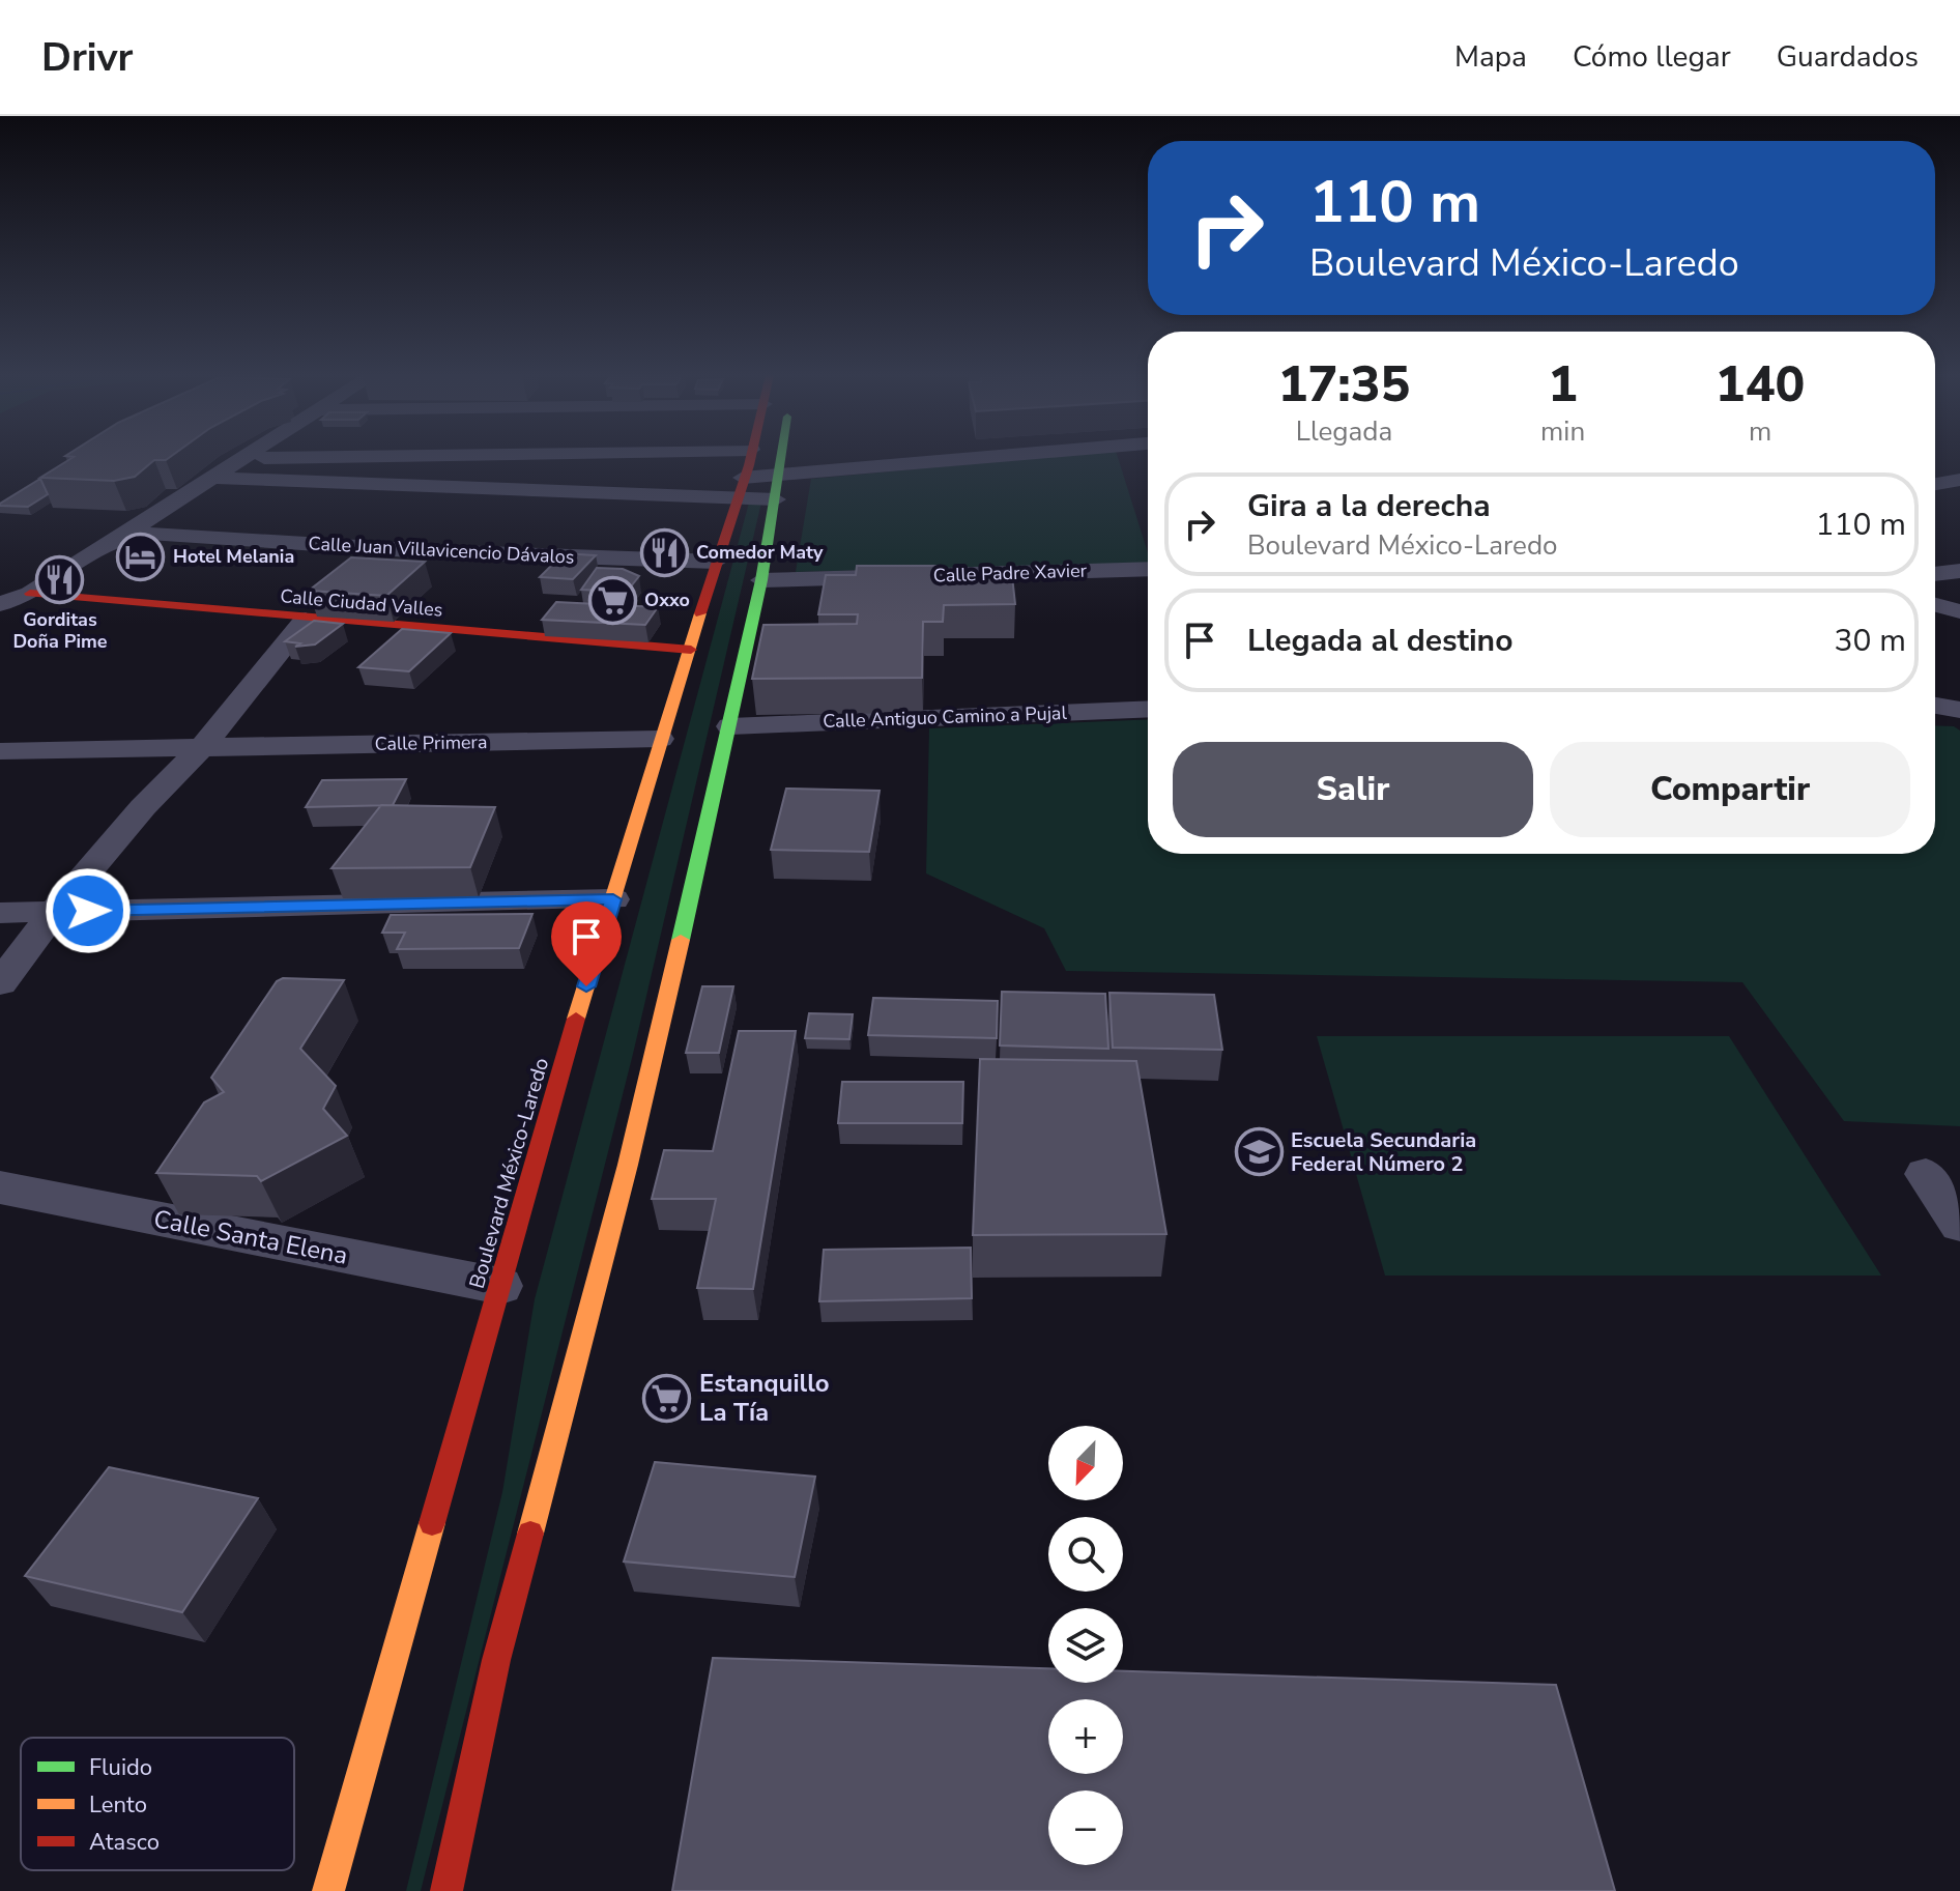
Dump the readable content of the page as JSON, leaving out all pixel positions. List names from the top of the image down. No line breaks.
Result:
{"streets":{"main road":["Calle Ciudad Valles","Boulevard México-Laredo"],"street":["Calle Juan Villavicencio Dávalos","Calle Padre Xavier","Calle Antiguo Camino a Pujal","Calle Primera","Calle Santa Elena"]},"crossings":[["Calle Juan Villavicencio Dávalos","Boulevard México-Laredo"],["Calle Ciudad Valles","Boulevard México-Laredo"],["Calle Primera","Boulevard México-Laredo"],["Boulevard México-Laredo","Calle Santa Elena"]],"places":{"restaurant":["Comedor Maty","Gorditas Doña Pime"],"hotel":["Hotel Melania"],"supermarket":["Oxxo","Estanquillo La Tía"],"school or university":["Escuela Secundaria Federal Número 2"]},"legend":["Fluido","Lento","Atasco"],"north":"bottom left","page":{"header":"Drivr","nav":["Mapa","Cómo llegar","Guardados"],"turn":["110 m","Boulevard México-Laredo"],"eta":["17:35","Llegada","1","min","140","m"],"list":[{"name":"Gira a la derecha","note":"Boulevard México-Laredo","value":"110 m"},{"name":"Llegada al destino","value":"30 m"}],"buttons":["Salir","Compartir"],"map_buttons":["+","−"]}}
